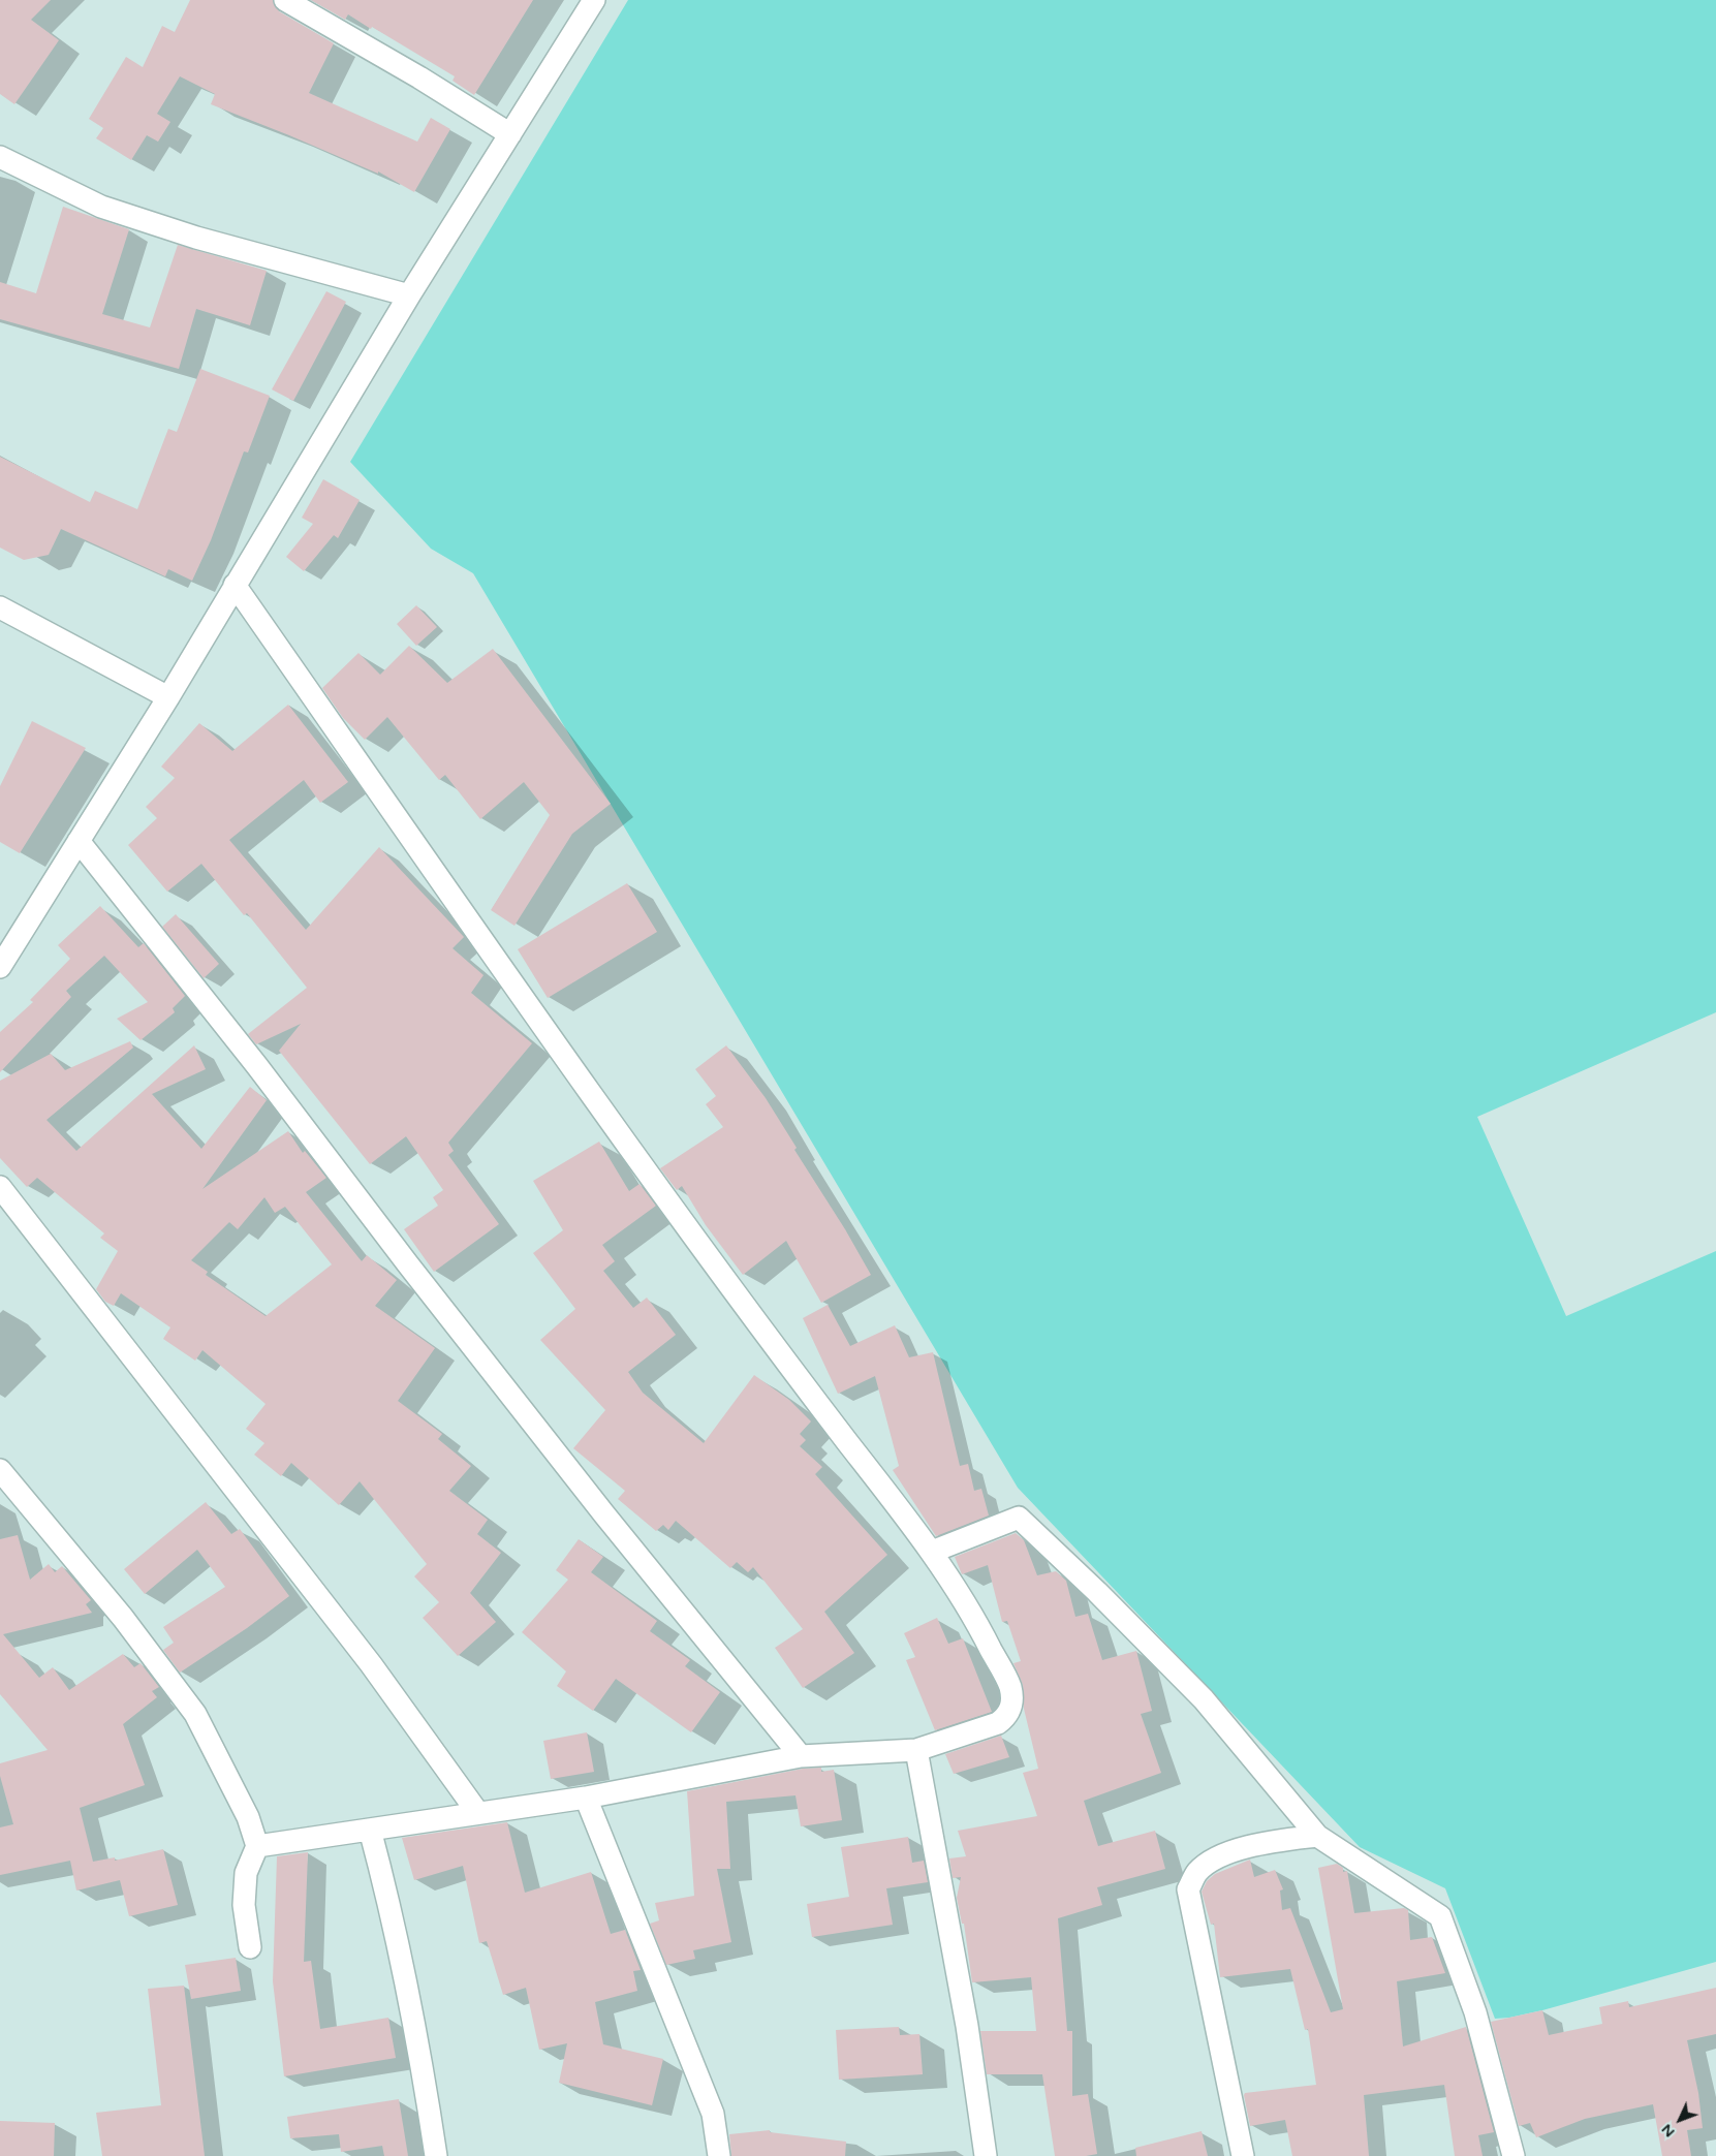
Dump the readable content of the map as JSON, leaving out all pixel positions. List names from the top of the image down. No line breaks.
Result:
{"north":"bottom left"}
